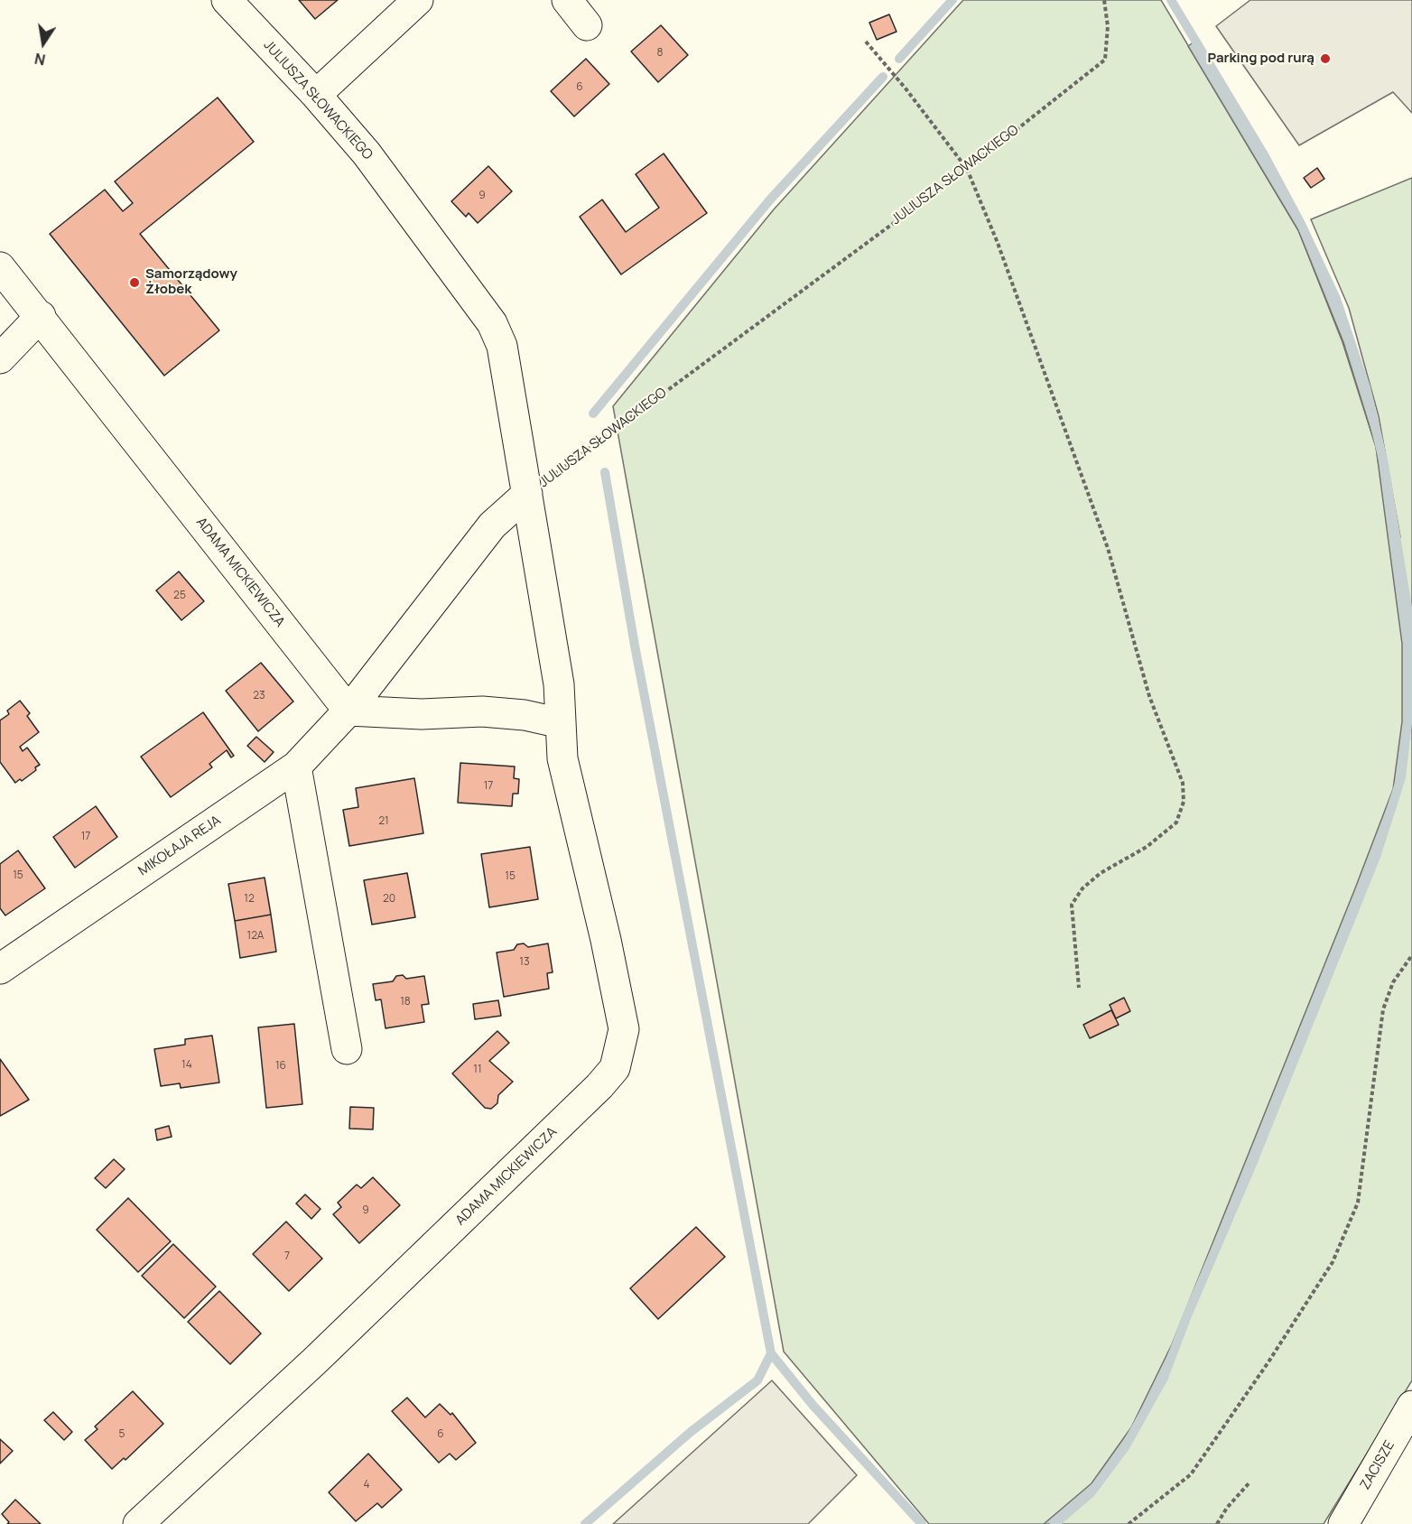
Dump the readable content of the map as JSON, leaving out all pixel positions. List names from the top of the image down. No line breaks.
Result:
{"streets":{"street":["JULIUSZA SŁOWACKIEGO","ADAMA MICKIEWICZA","MIKOŁAJA REJA","ZACISZE"]},"crossings":[["JULIUSZA SŁOWACKIEGO","ADAMA MICKIEWICZA"],["JULIUSZA SŁOWACKIEGO","MIKOŁAJA REJA"],["ADAMA MICKIEWICZA","MIKOŁAJA REJA"]],"places":["Parking pod rurą","Samorządowy Żłobek"],"house_numbers":["8","6","9","25","23","17","21","17","15","15","12","20","12A","13","18","14","16","11","9","7","5","6","4"],"north":"bottom"}
